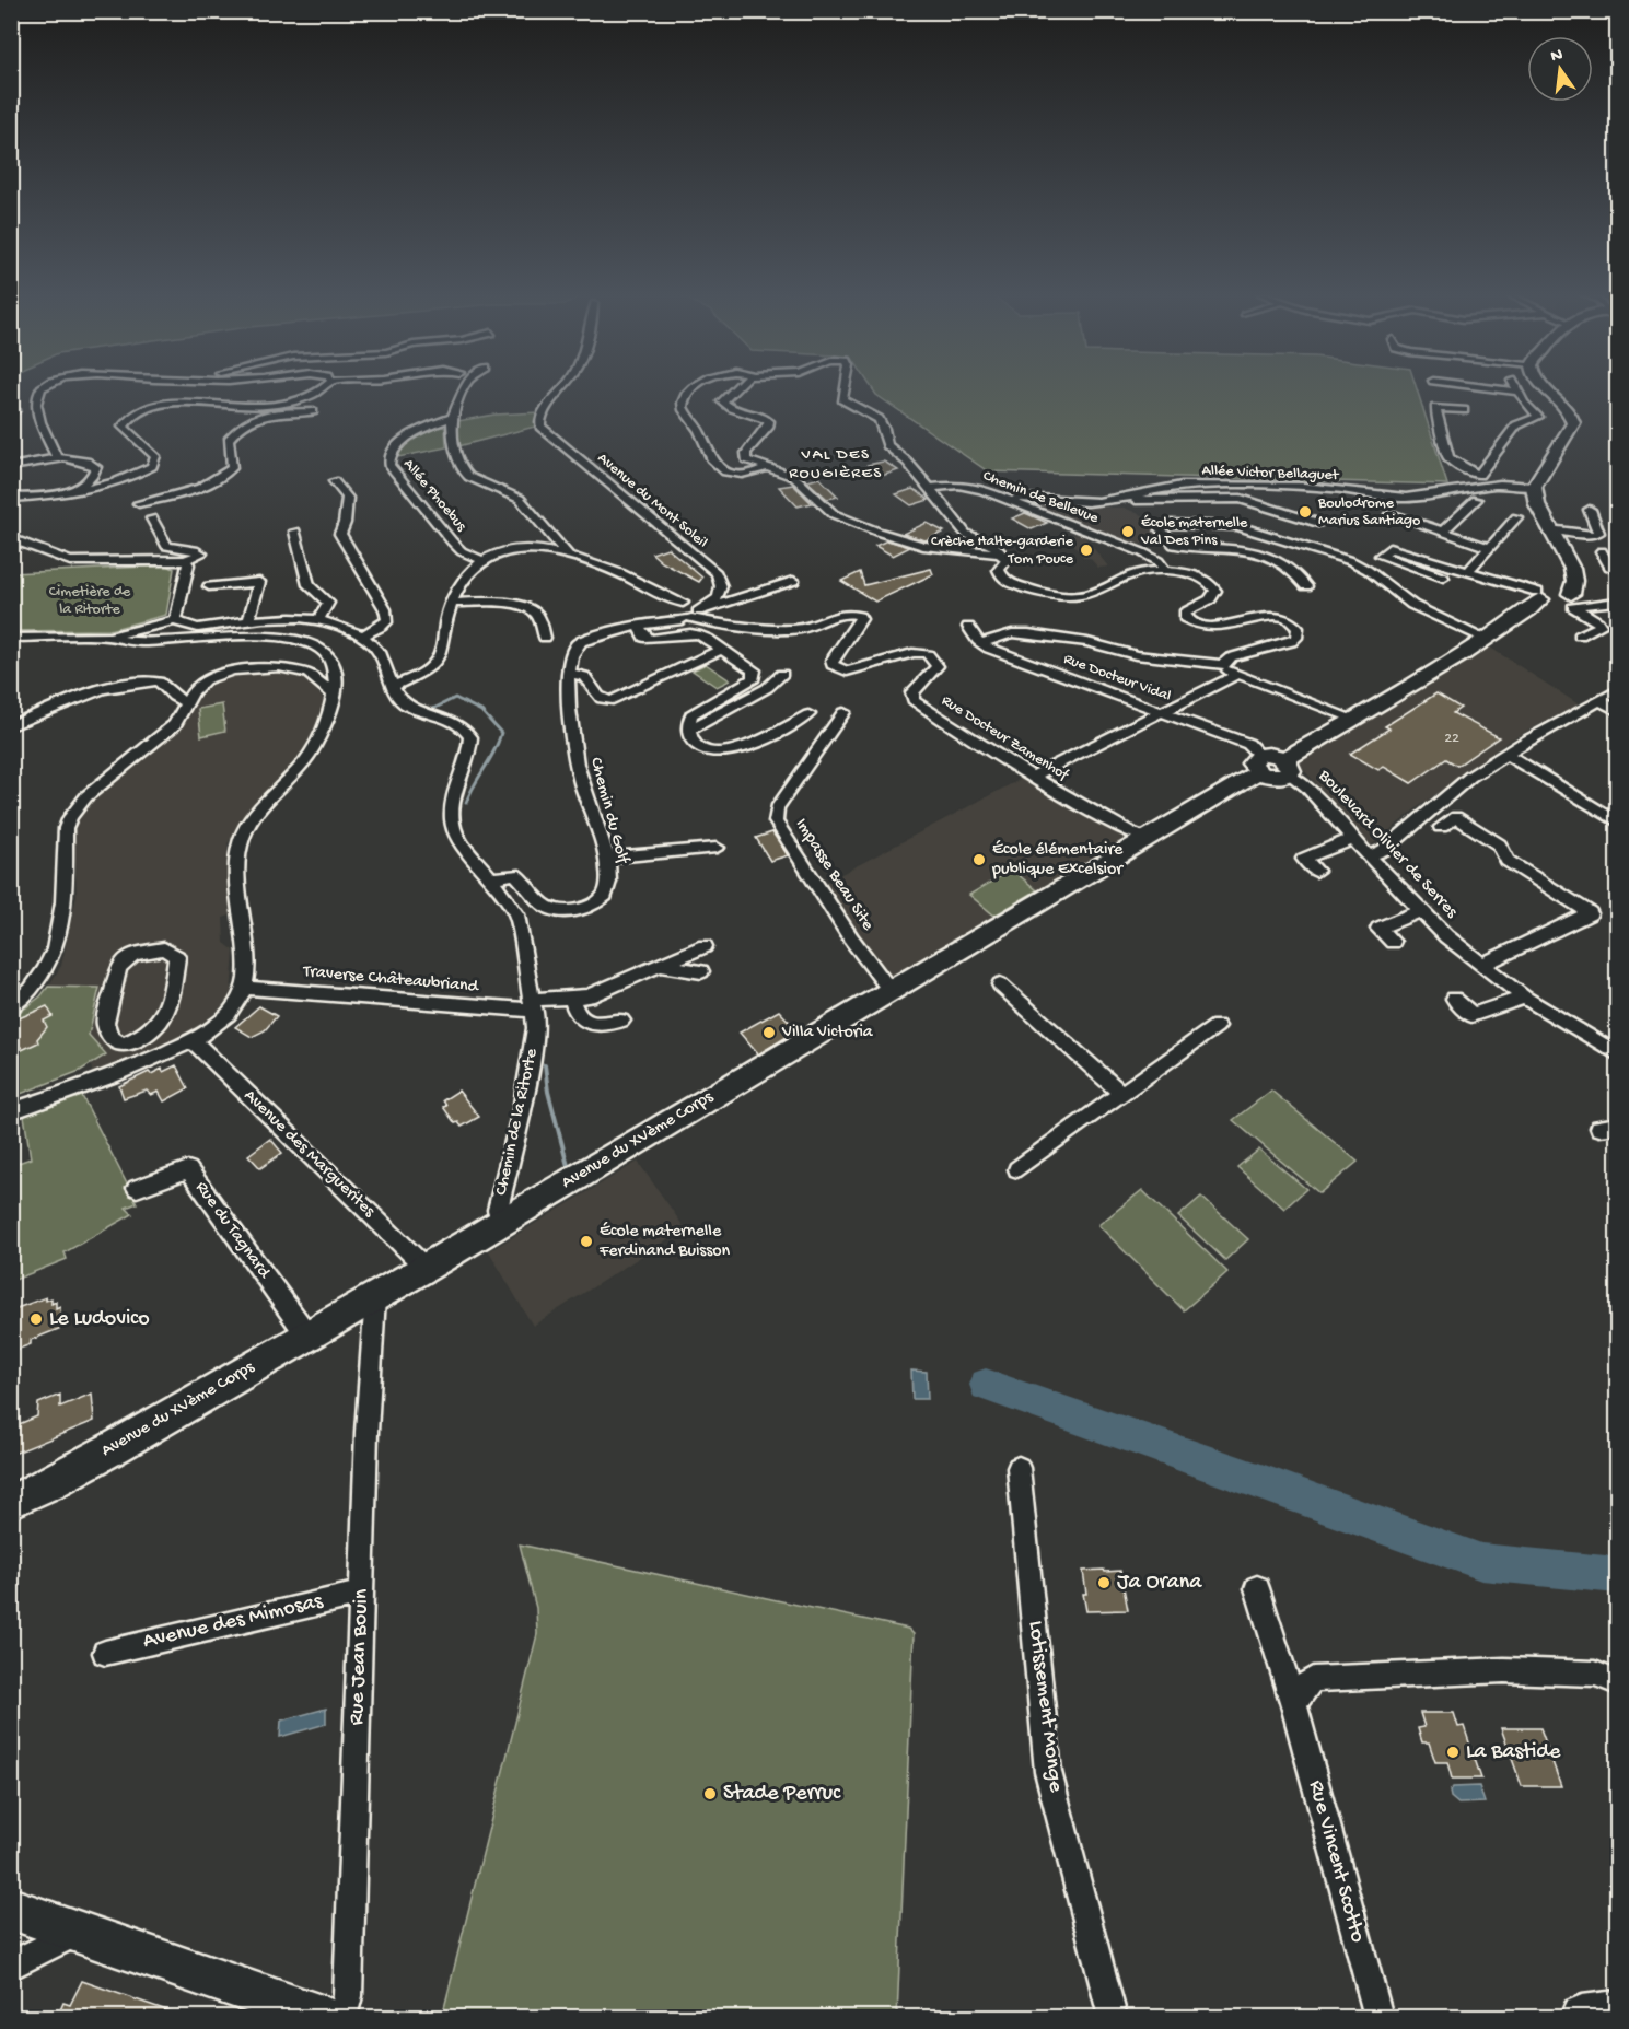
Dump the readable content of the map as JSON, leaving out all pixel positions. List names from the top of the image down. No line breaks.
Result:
{"streets":{"main road":["Avenue du XVème Corps"],"street":["Allée Victor Bellaguet","Allée Phoebus","Chemin de Bellevue","Avenue du Mont Soleil","Rue Docteur Vidal","Rue Docteur Zamenhof","Chemin du Golf","Boulevard Olivier de Serres","Impasse Beau Site","Traverse Châteaubriand","Chemin de la Ritorte","Avenue des Marguerites","Rue du Tagnard","Avenue des Mimosas","Rue Jean Bouin","Lotissement Monge","Rue Vincent Scotto"]},"crossings":[["Allée Victor Bellaguet","Chemin de Bellevue"],["Avenue du Mont Soleil","Rue Docteur Zamenhof"],["Avenue du Mont Soleil","Chemin du Golf"],["Rue Docteur Vidal","Avenue du XVème Corps"],["Rue Docteur Zamenhof","Chemin du Golf"],["Rue Docteur Zamenhof","Avenue du XVème Corps"],["Chemin du Golf","Chemin de la Ritorte"],["Impasse Beau Site","Avenue du XVème Corps"],["Traverse Châteaubriand","Chemin de la Ritorte"],["Chemin de la Ritorte","Avenue du XVème Corps"],["Avenue du XVème Corps","Avenue des Marguerites"],["Avenue du XVème Corps","Rue du Tagnard"],["Avenue du XVème Corps","Rue Jean Bouin"],["Avenue des Mimosas","Rue Jean Bouin"]],"districts":["VAL DES ROUGIÈRES"],"parks":["Cimetière de la Ritorte"],"places":["Boulodrome Marius Santiago","École maternelle Val Des Pins","Crèche Halte-garderie Tom Pouce","École élémentaire publique Excelsior","Villa Victoria","École maternelle Ferdinand Buisson","Le Ludovico","Ja Orana","La Bastide","Stade Perruc"],"house_numbers":["22"],"north":"top"}
